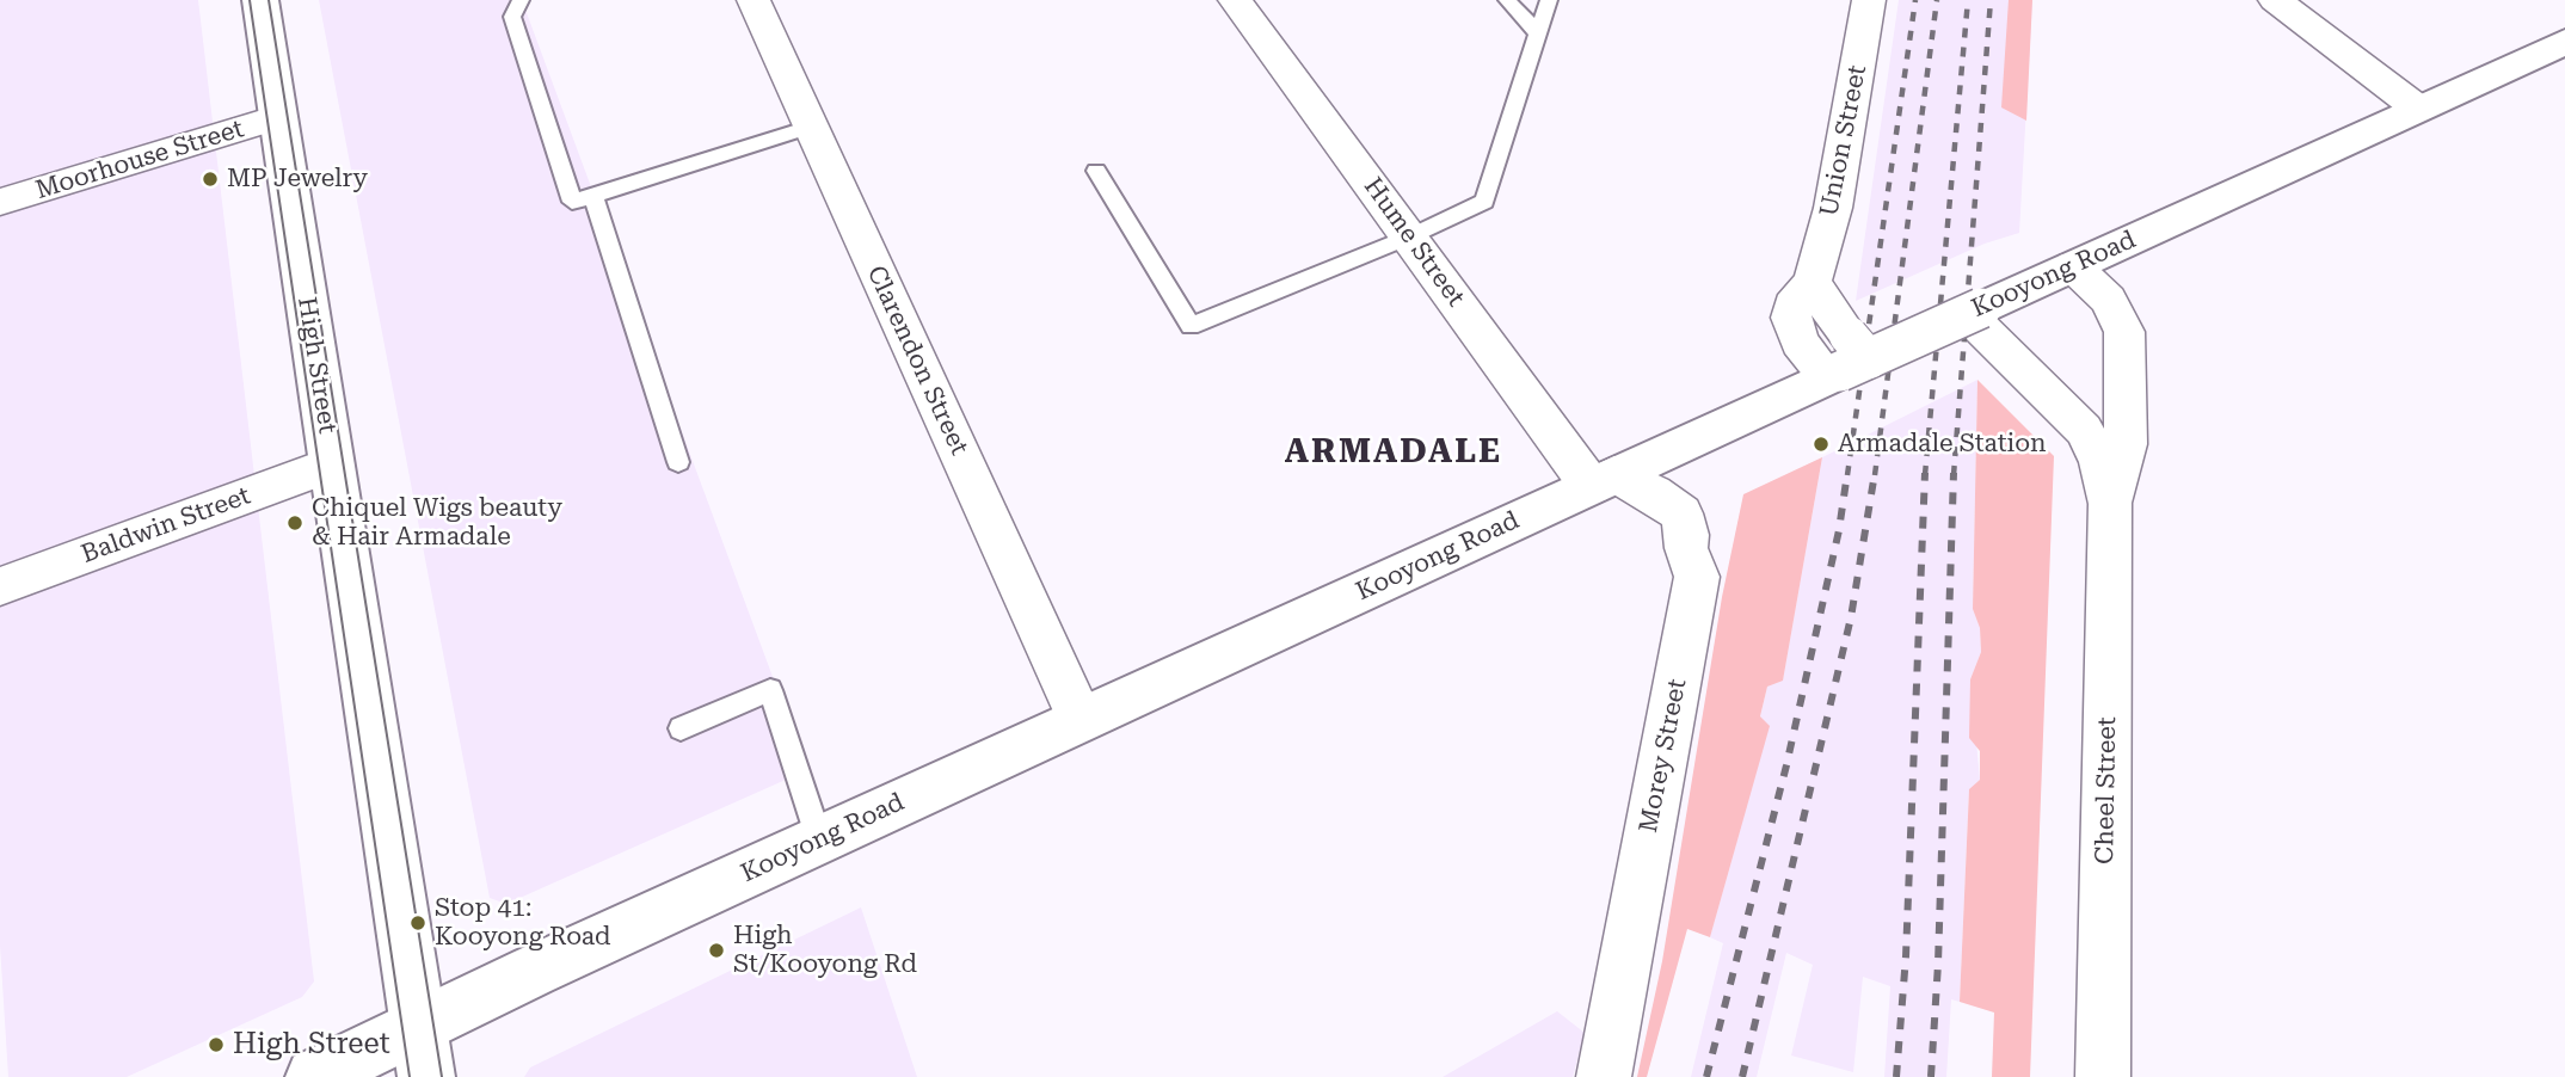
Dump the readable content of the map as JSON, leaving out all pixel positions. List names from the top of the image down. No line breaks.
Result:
{"streets":{"street":["Union Street","Moorhouse Street","Hume Street","Kooyong Road","Clarendon Street","High Street","Baldwin Street","Morey Street","Cheel Street"]},"crossings":[["Union Street","Kooyong Road"],["Moorhouse Street","High Street"],["Hume Street","Kooyong Road"],["Hume Street","Morey Street"],["Kooyong Road","Clarendon Street"],["Kooyong Road","High Street"],["Kooyong Road","Morey Street"],["Kooyong Road","Cheel Street"],["High Street","Baldwin Street"]],"districts":["ARMADALE"],"places":["MP Jewelry","Armadale Station","Chiquel Wigs beauty & Hair Armadale","Stop 41: Kooyong Road","High St/Kooyong Rd","High Street"]}
